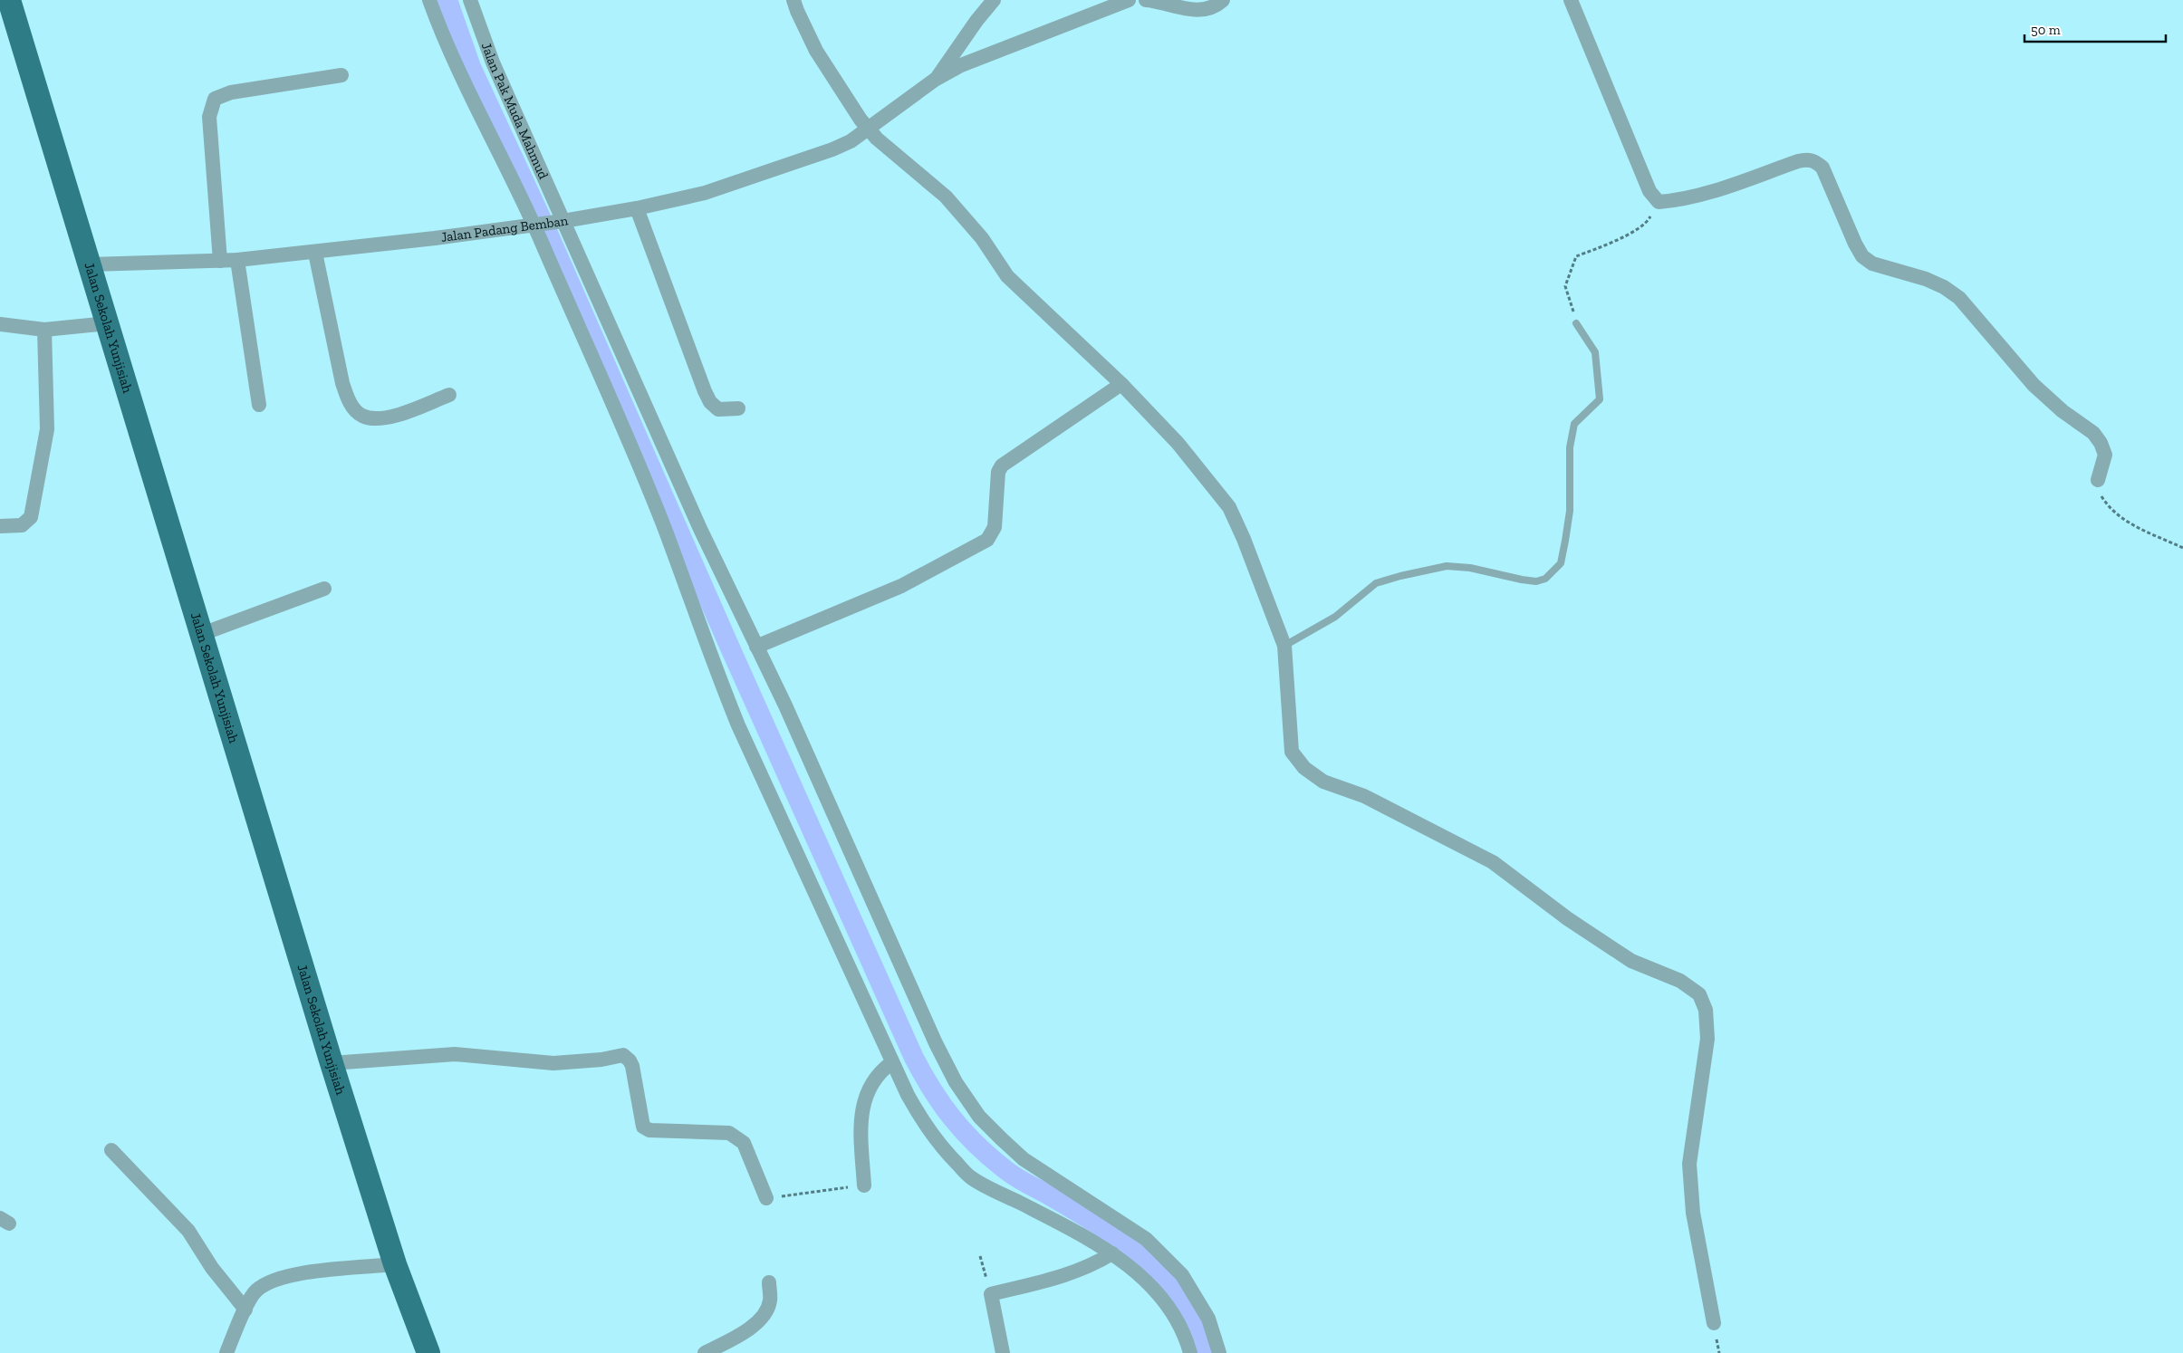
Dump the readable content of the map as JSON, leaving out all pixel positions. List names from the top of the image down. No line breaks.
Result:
{"streets":{"main road":["Jalan Sekolah Yunjisiah"],"street":["Jalan Pak Muda Mahmud","Jalan Padang Bemban"]},"crossings":[["Jalan Pak Muda Mahmud","Jalan Padang Bemban"],["Jalan Padang Bemban","Jalan Sekolah Yunjisiah"]],"scale_bar":"50 m"}
